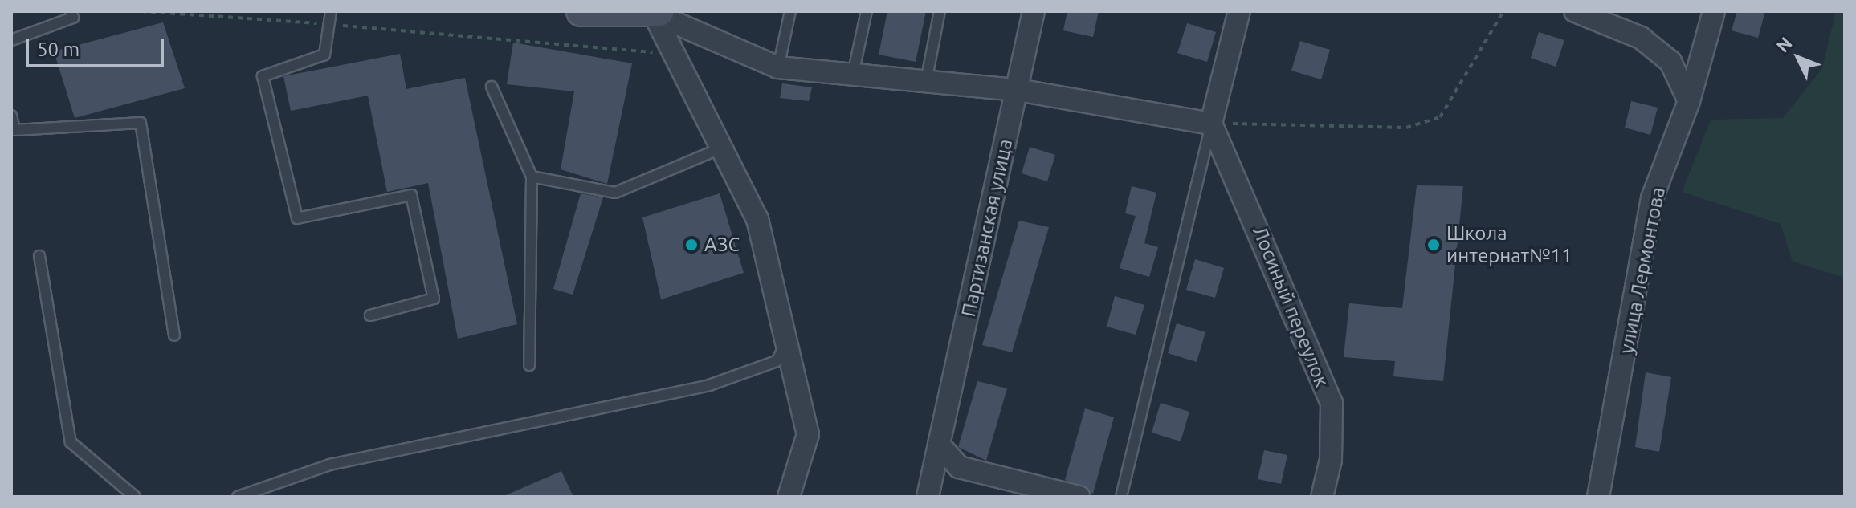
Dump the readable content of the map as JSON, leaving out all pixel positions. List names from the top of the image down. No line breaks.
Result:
{"streets":{"street":["Партизанская улица","улица Лермонтова","Лосиный переулок"]},"places":["АЗС","Школа интернат№11"],"scale_bar":"50 m","north":"top left"}
